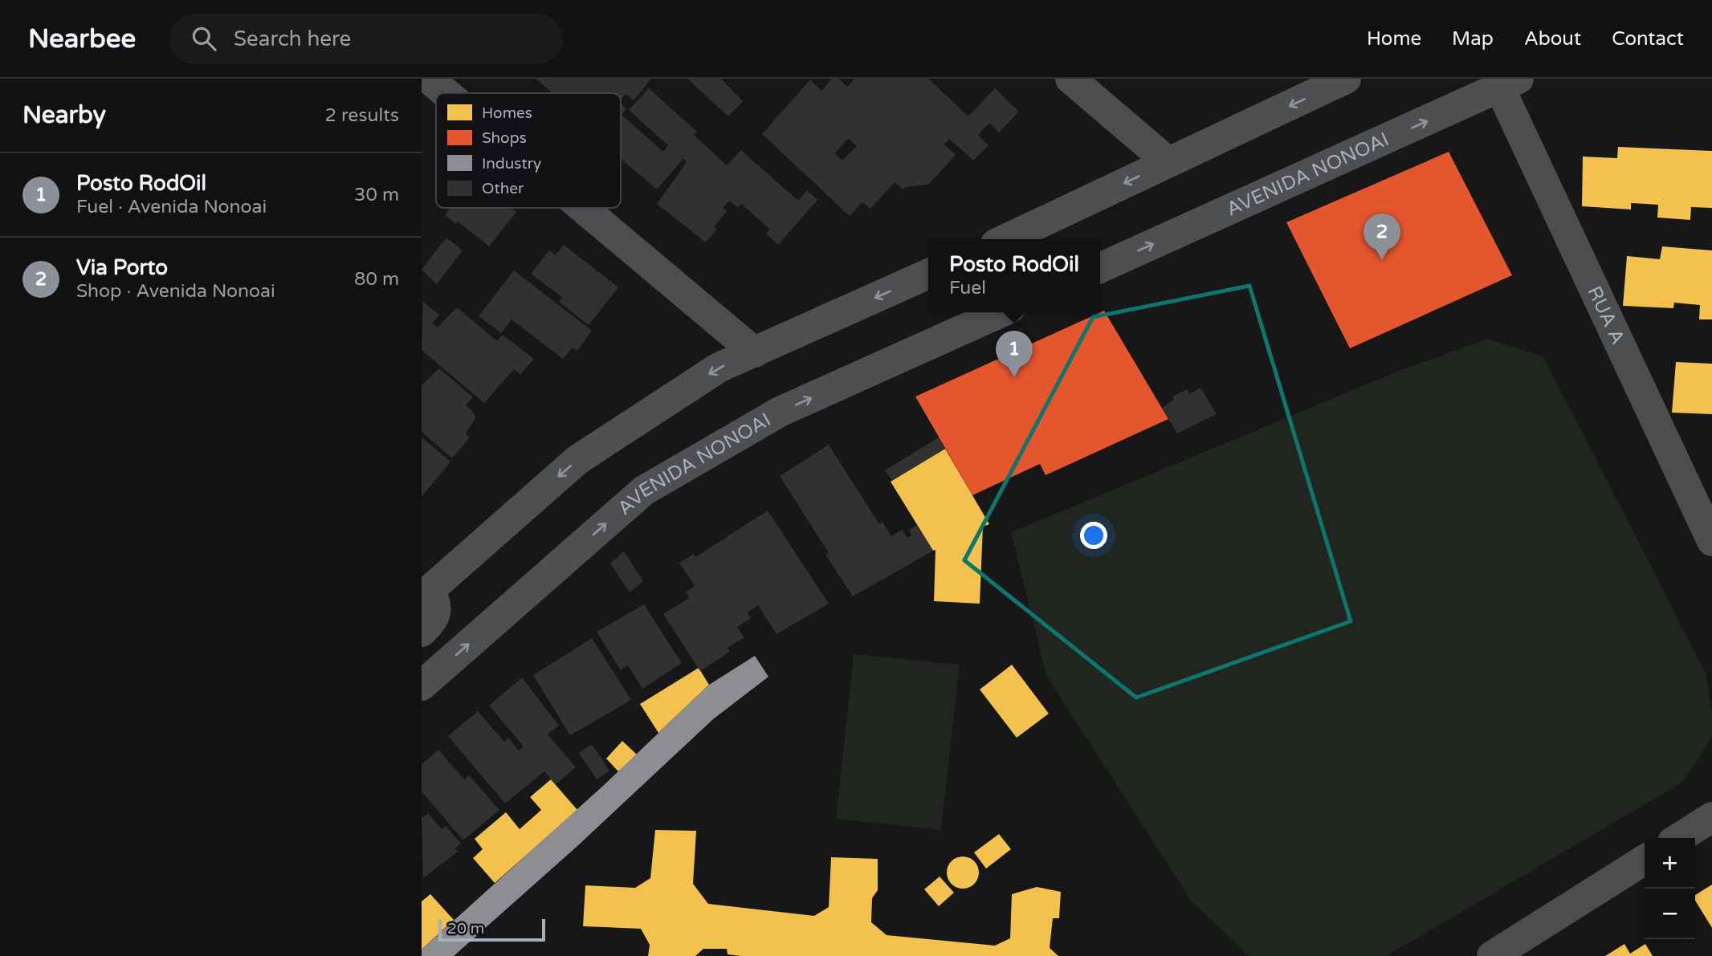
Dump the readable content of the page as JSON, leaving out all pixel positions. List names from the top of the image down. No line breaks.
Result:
{"streets":{"main road":["AVENIDA NONOAI"],"street":["RUA A"]},"crossings":[["AVENIDA NONOAI","RUA A"]],"legend":["Homes","Shops","Industry","Other"],"scale_bar":"20 m","page":{"header":"Nearbee","search":"Search here","nav":["Home","Map","About","Contact"],"heading":["Nearby","2 results"],"list":[{"mark":"1","name":"Posto RodOil","note":"Fuel · Avenida Nonoai","value":"30 m"},{"mark":"2","name":"Via Porto","note":"Shop · Avenida Nonoai","value":"80 m"}],"pins":["2","1"],"popup":["Posto RodOil","Fuel"],"map_buttons":["+","−"],"scale":"20 m"}}
